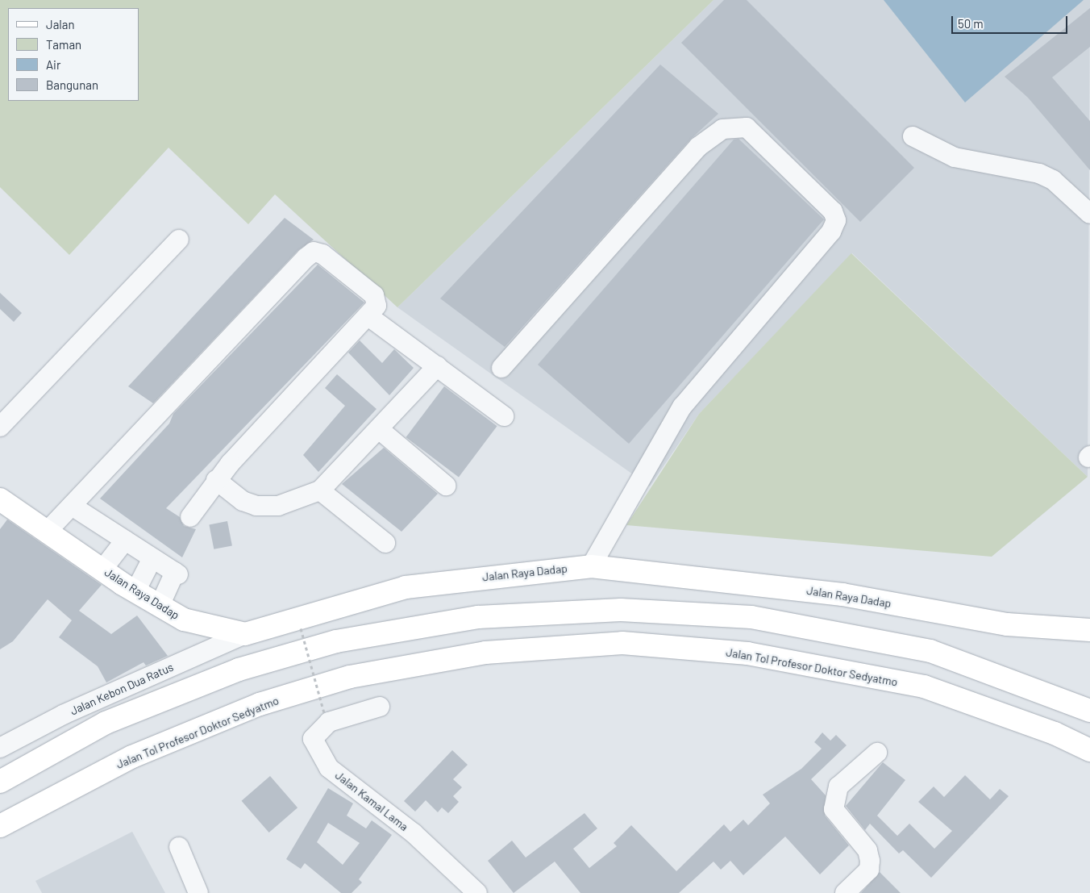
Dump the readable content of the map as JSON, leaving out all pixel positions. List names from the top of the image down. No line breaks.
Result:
{"streets":{"main road":["Jalan Raya Dadap","Jalan Tol Profesor Doktor Sedyatmo"],"street":["Jalan Kebon Dua Ratus","Jalan Kamal Lama"]},"crossings":[["Jalan Raya Dadap","Jalan Kebon Dua Ratus"]],"legend":["Jalan","Taman","Air","Bangunan"],"scale_bar":"50 m"}
